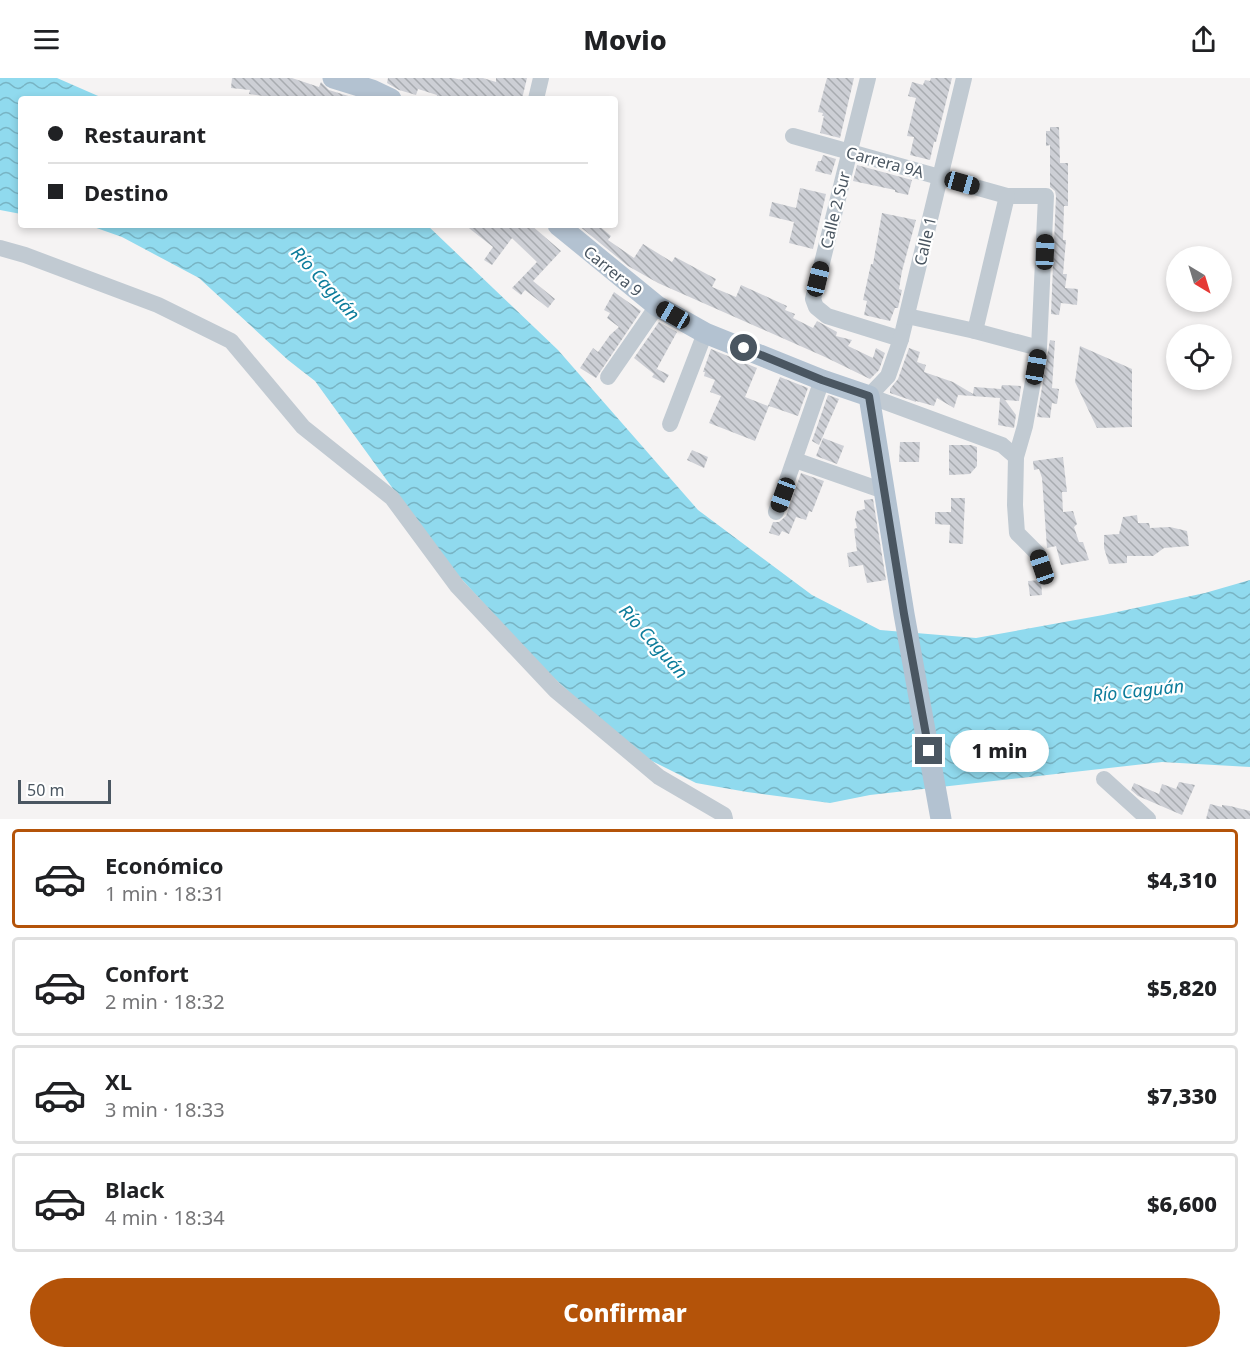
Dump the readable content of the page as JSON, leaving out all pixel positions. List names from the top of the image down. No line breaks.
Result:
{"streets":{"main road":["Carrera 9"],"street":["Carrera 9A","Calle 2 Sur","Calle 1"]},"crossings":[["Carrera 9A","Calle 2 Sur"],["Carrera 9A","Calle 1"],["Calle 2 Sur","Calle 1"],["Calle 1","Carrera 9"]],"water":["Río Caguán"],"scale_bar":"50 m","north":"bottom right","page":{"header":"Movio","banner":["Restaurant","Destino"],"bubble":"1 min","scale":"50 m","list":[{"name":"Económico","note":"1 min · 18:31","value":"$4,310"},{"name":"Confort","note":"2 min · 18:32","value":"$5,820"},{"name":"XL","note":"3 min · 18:33","value":"$7,330"},{"name":"Black","note":"4 min · 18:34","value":"$6,600"}],"buttons":"Confirmar"}}
